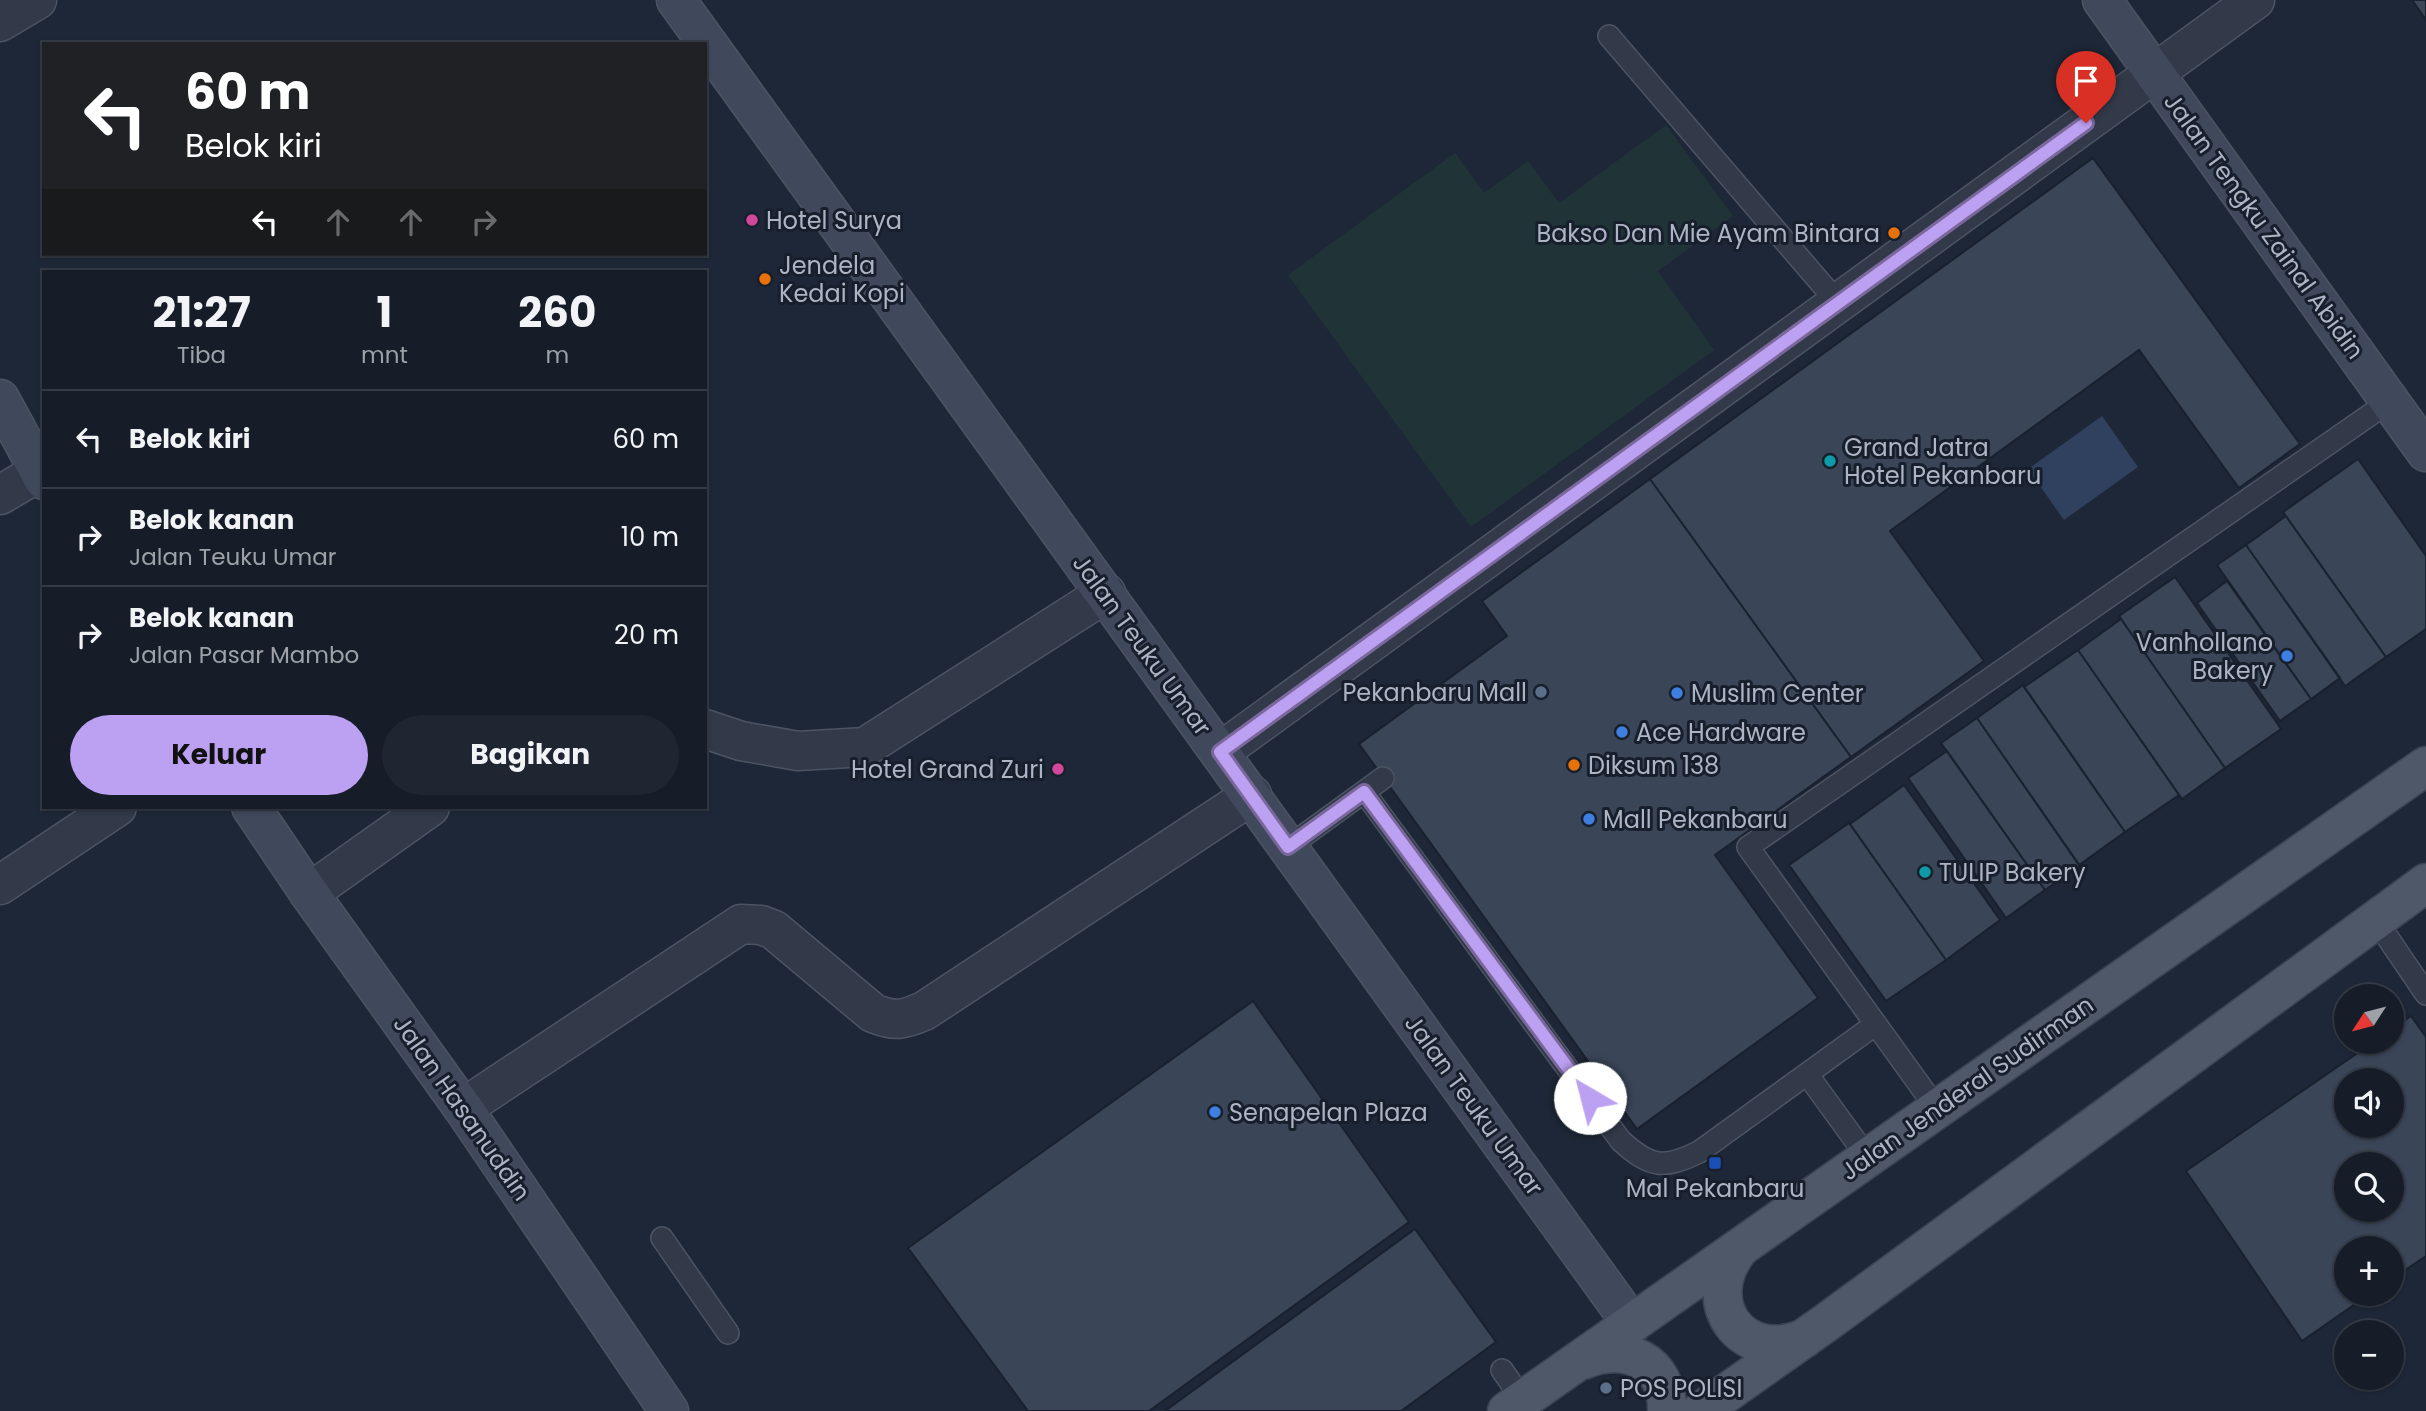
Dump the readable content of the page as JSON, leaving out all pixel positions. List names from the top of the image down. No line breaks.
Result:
{"streets":{"main road":["Jalan Jenderal Sudirman"],"street":["Jalan Tengku Zainal Abidin","Jalan Teuku Umar","Jalan Hasanuddin"]},"crossings":[["Jalan Teuku Umar","Jalan Jenderal Sudirman"]],"places":{"other":["Hotel Surya","Bakso Dan Mie Ayam Bintara","Jendela Kedai Kopi","Grand Jatra Hotel Pekanbaru","Vanhollano Bakery","Pekanbaru Mall","Muslim Center","Ace Hardware","Diksum 138","Hotel Grand Zuri","Mall Pekanbaru","TULIP Bakery","Senapelan Plaza","POS POLISI"],"transit":["Mal Pekanbaru"]},"north":"bottom left","page":{"turn":["60 m","Belok kiri"],"eta":["21:27","Tiba","1","mnt","260","m"],"list":[{"name":"Belok kiri","value":"60 m"},{"name":"Belok kanan","note":"Jalan Teuku Umar","value":"10 m"},{"name":"Belok kanan","note":"Jalan Pasar Mambo","value":"20 m"}],"buttons":["Keluar","Bagikan"],"map_buttons":["+","−"]}}
